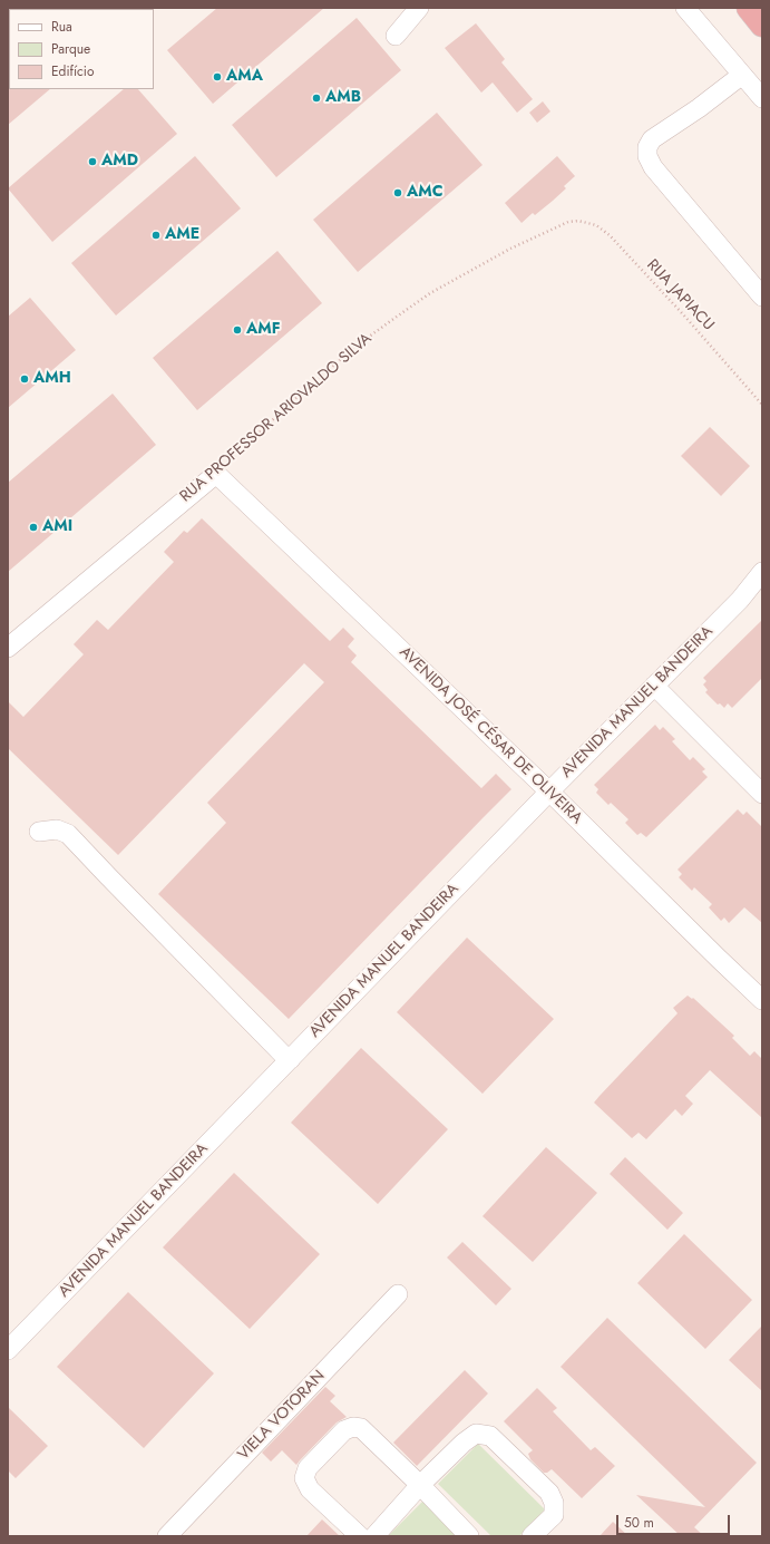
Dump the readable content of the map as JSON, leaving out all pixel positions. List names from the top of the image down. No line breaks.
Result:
{"streets":{"street":["RUA PROFESSOR ARIOVALDO SILVA","AVENIDA MANUEL BANDEIRA","AVENIDA JOSÉ CÉSAR DE OLIVEIRA","VIELA VOTORAN"],"path":["RUA JAPIACU"]},"crossings":[["RUA JAPIACU","RUA PROFESSOR ARIOVALDO SILVA"],["RUA PROFESSOR ARIOVALDO SILVA","AVENIDA JOSÉ CÉSAR DE OLIVEIRA"],["AVENIDA MANUEL BANDEIRA","AVENIDA JOSÉ CÉSAR DE OLIVEIRA"]],"places":["AMA","AMB","AMD","AMC","AME","AMF","AMH","AMI"],"legend":["Rua","Parque","Edifício"],"scale_bar":"50 m"}
